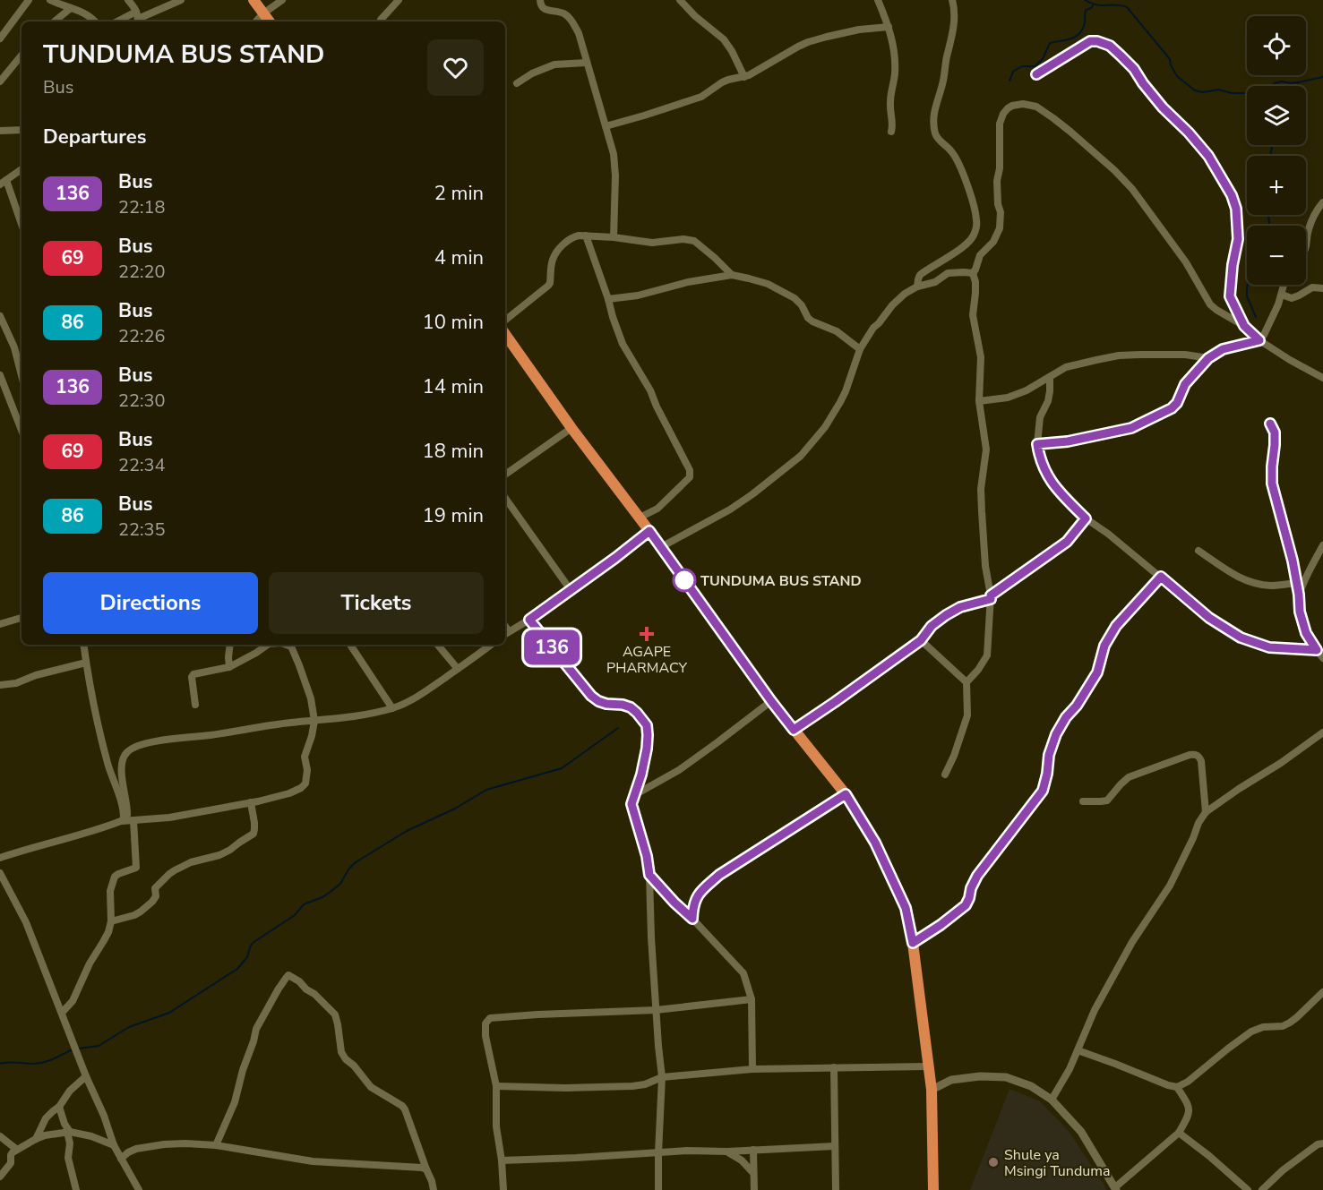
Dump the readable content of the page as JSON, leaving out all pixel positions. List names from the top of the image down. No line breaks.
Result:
{"places":{"other":["TUNDUMA BUS STAND","Shule ya Msingi Tunduma"],"health":["AGAPE PHARMACY"]},"lines":["bus line 136"],"page":{"on_map":"136","map_buttons":["+","−"],"heading":[["TUNDUMA BUS STAND","Bus"],"Departures"],"list":[{"mark":"136","name":"Bus","note":"22:18","value":"2 min"},{"mark":"69","name":"Bus","note":"22:20","value":"4 min"},{"mark":"86","name":"Bus","note":"22:26","value":"10 min"},{"mark":"136","name":"Bus","note":"22:30","value":"14 min"},{"mark":"69","name":"Bus","note":"22:34","value":"18 min"},{"mark":"86","name":"Bus","note":"22:35","value":"19 min"}],"buttons":["Directions","Tickets"]}}
